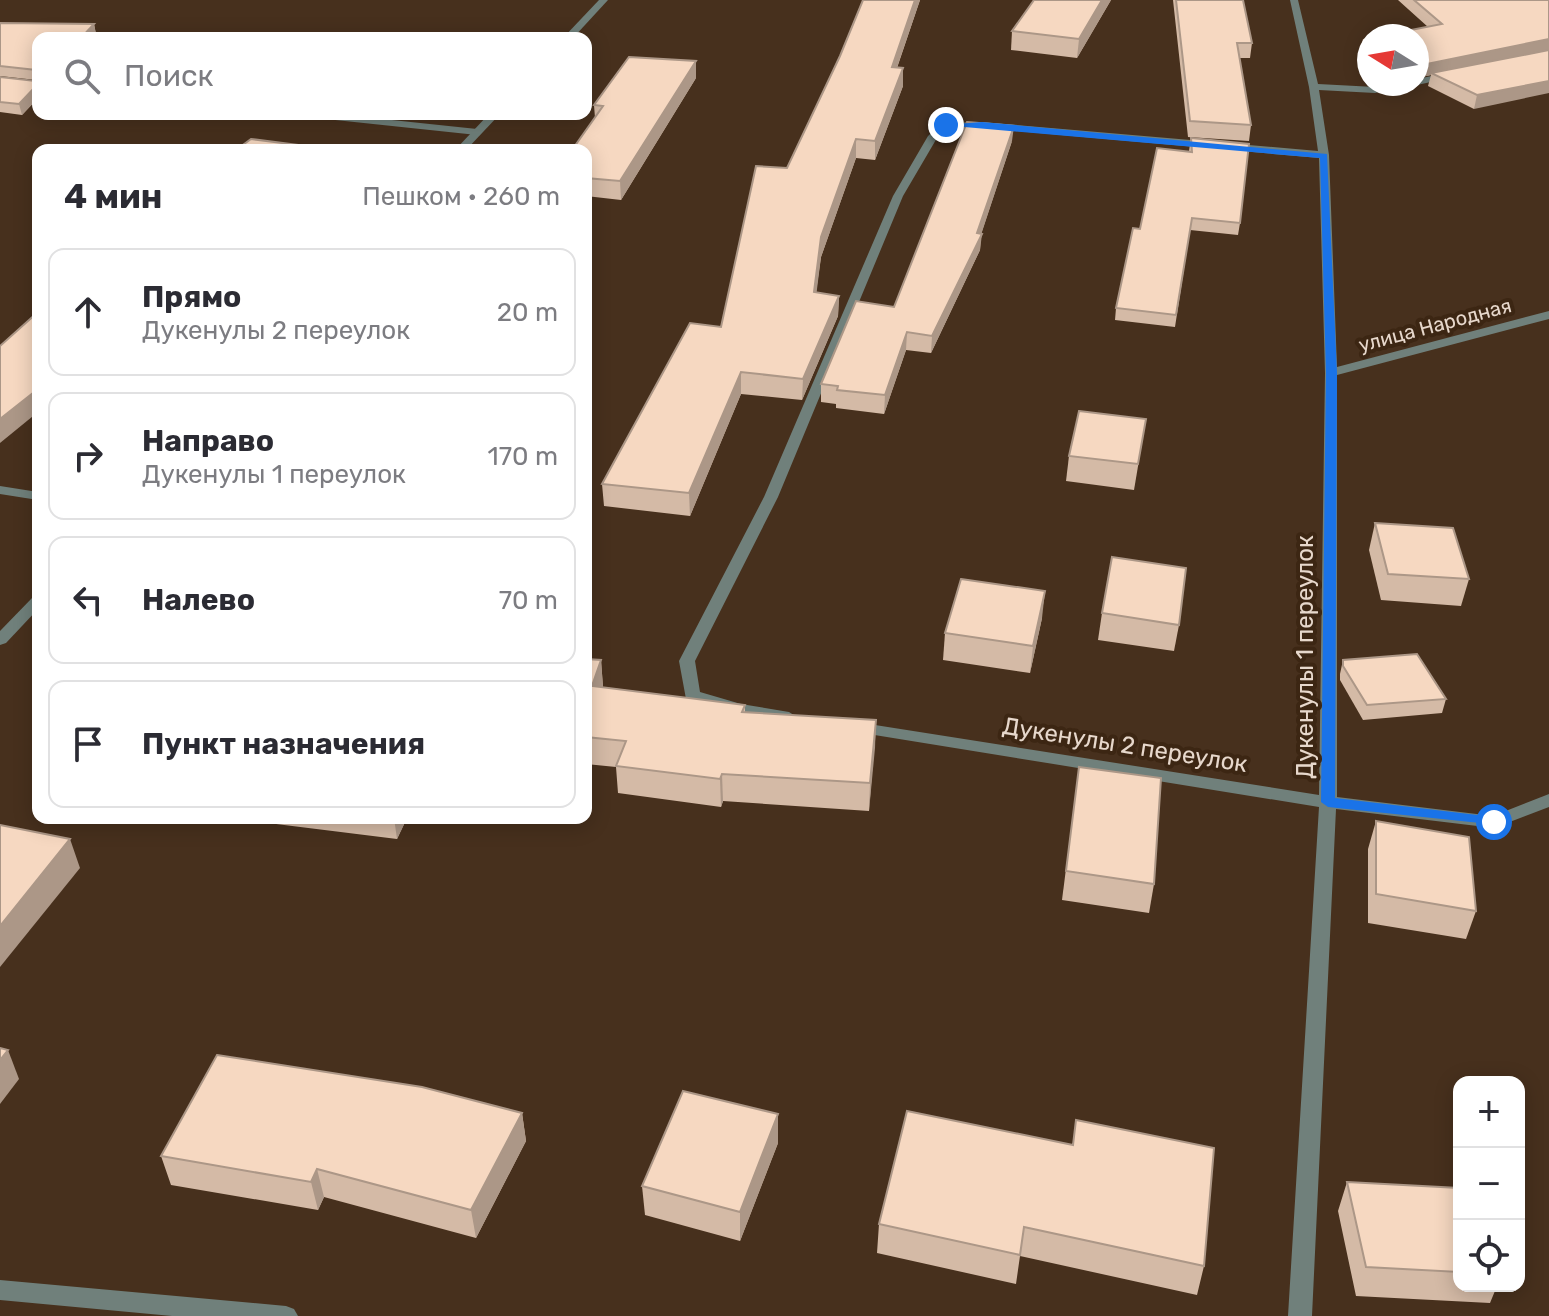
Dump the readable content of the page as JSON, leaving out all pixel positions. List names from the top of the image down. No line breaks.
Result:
{"streets":{"street":["улица Народная","Дукенулы 1 переулок","Дукенулы 2 переулок"]},"crossings":[["улица Народная","Дукенулы 1 переулок"],["Дукенулы 1 переулок","Дукенулы 2 переулок"]],"north":"left","page":{"search":"Поиск","heading":["4 мин","Пешком · 260 m"],"list":[["Прямо","Дукенулы 2 переулок","20 m"],["Направо","Дукенулы 1 переулок","170 m"],["Налево","70 m"],"Пункт назначения"],"map_buttons":["+","−"]}}
